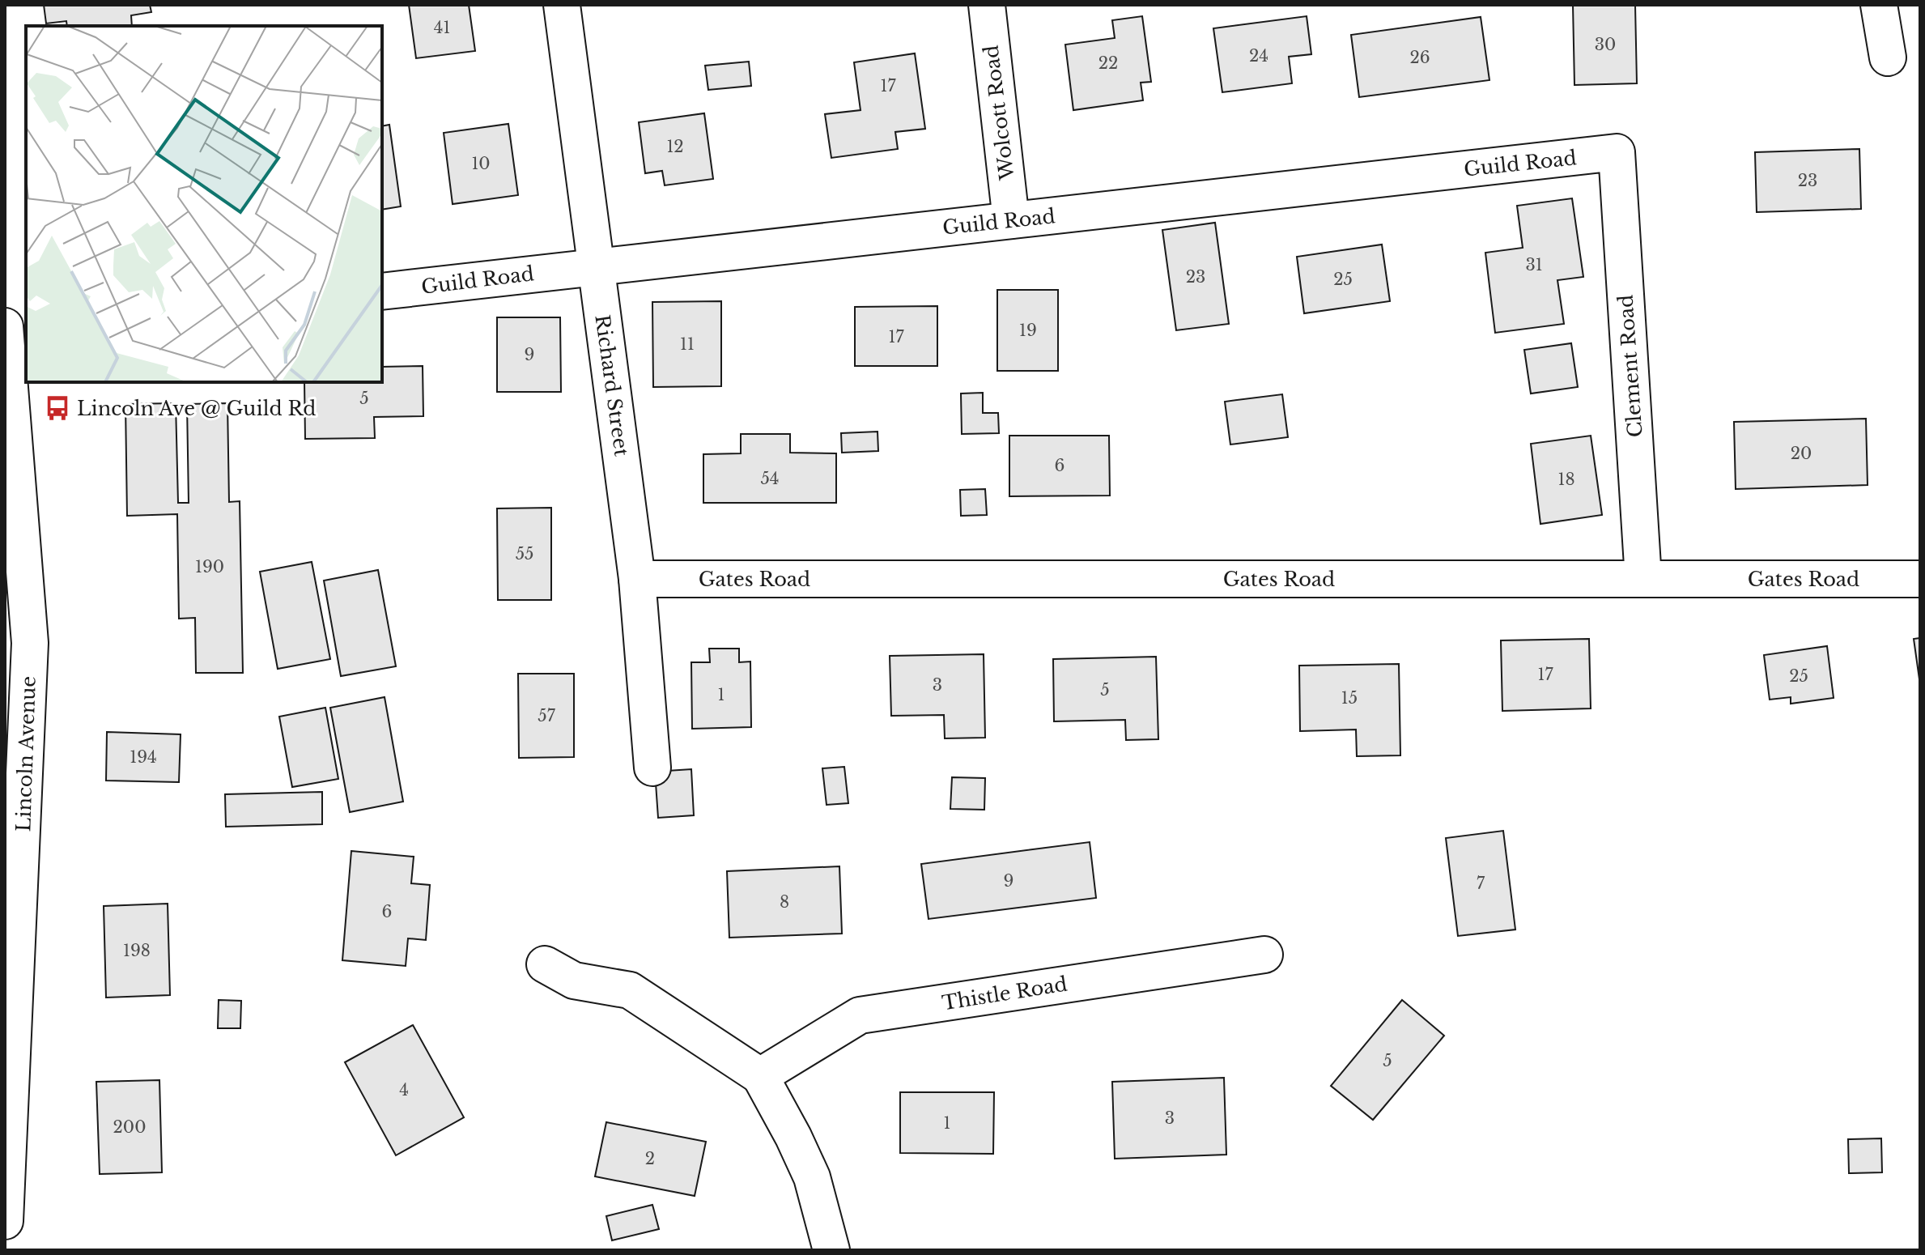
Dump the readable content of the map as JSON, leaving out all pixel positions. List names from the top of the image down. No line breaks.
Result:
{"streets":{"street":["Wolcott Road","Guild Road","Clement Road","Richard Street","Gates Road","Lincoln Avenue","Thistle Road"]},"crossings":[["Wolcott Road","Guild Road"],["Guild Road","Clement Road"],["Guild Road","Richard Street"],["Clement Road","Gates Road"],["Richard Street","Gates Road"]],"places":{"bus stop":["Lincoln Ave @ Guild Rd"]},"house_numbers":["41","30","24","26","22","17","12","10","23","31","23","25","19","17","11","9","5","20","6","54","18","55","190","17","25","3","5","1","15","57","194","9","7","8","6","198","5","4","3","1","200","2"]}
